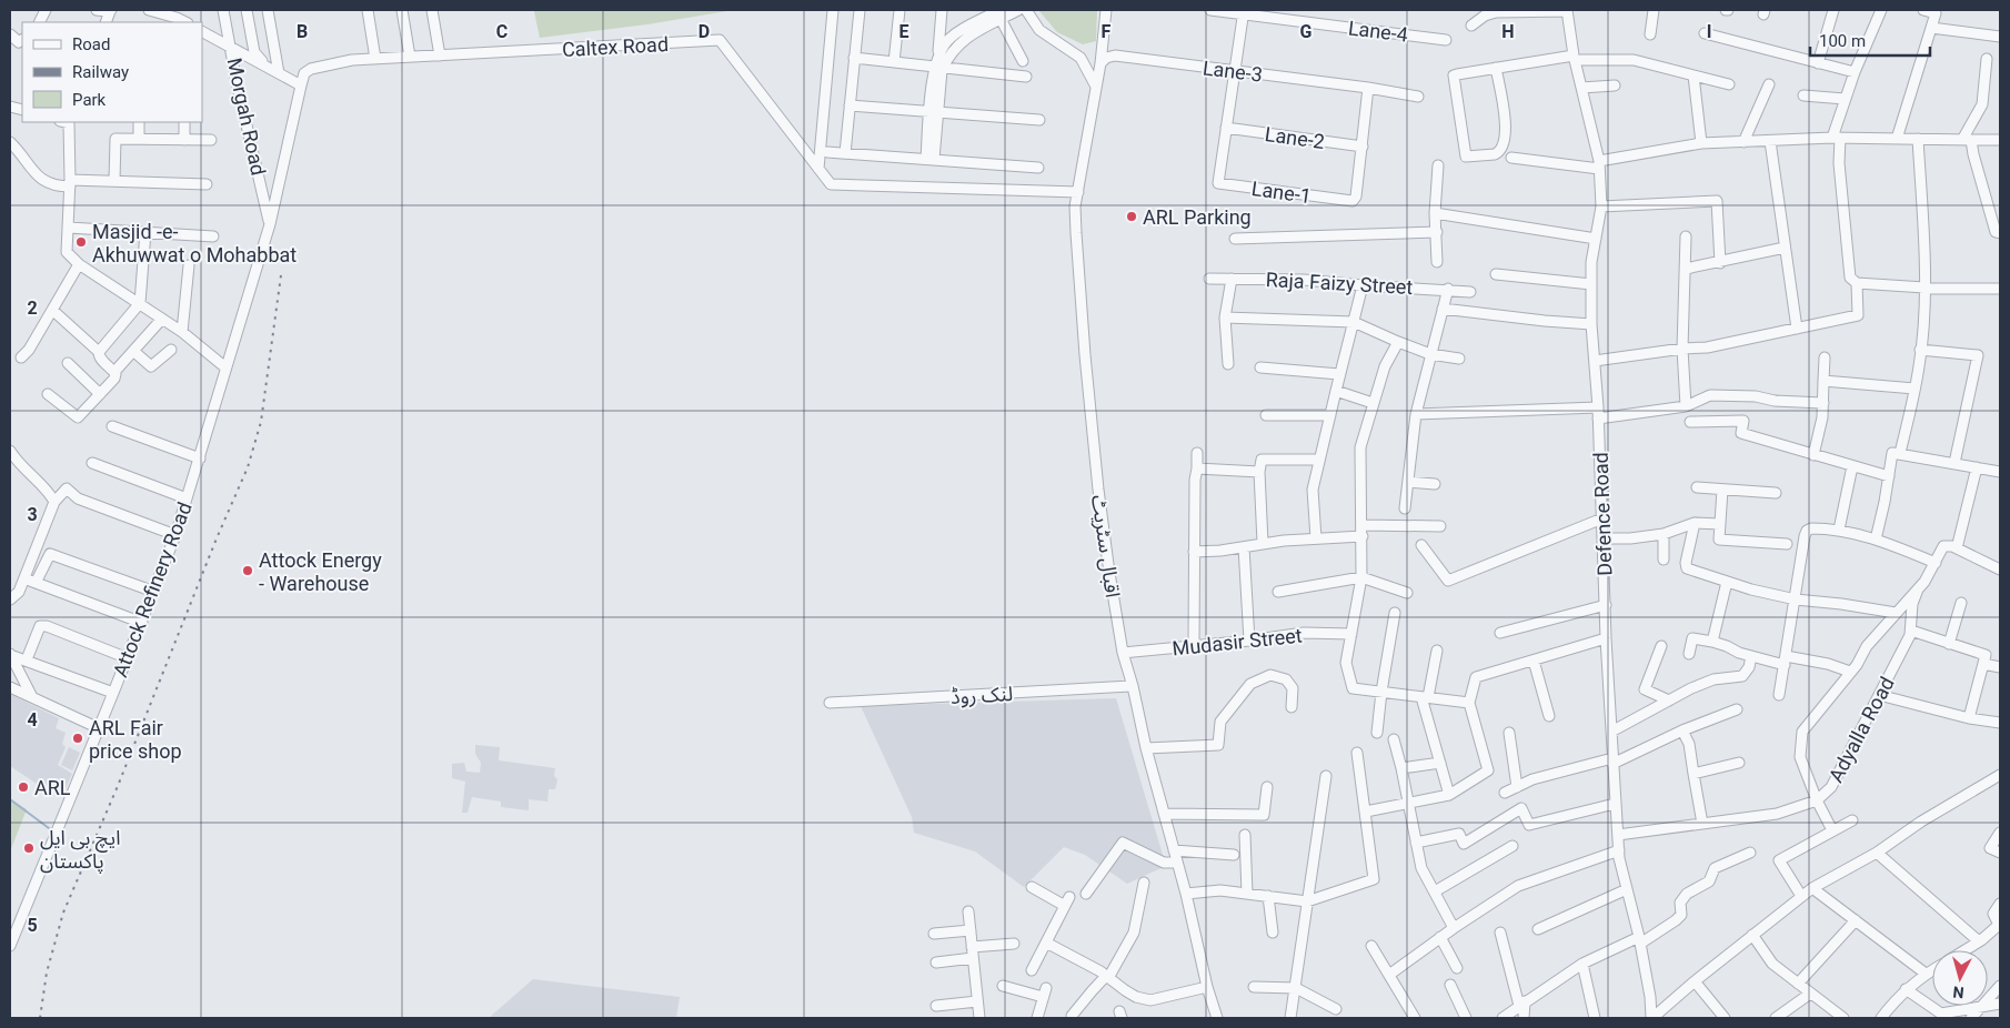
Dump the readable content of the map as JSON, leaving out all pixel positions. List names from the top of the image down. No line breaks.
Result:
{"streets":{"street":["Lane-4","Caltex Road","Lane-3","Morgah Road","Lane-2","Lane-1","Raja Faizy Street","Defence Road","اقبال سٹریٹ","Attock Refinery Road","Mudasir Street","لنک روڈ","Adyalla Road"]},"crossings":[["Caltex Road","اقبال سٹریٹ"],["Lane-3","اقبال سٹریٹ"],["Morgah Road","Attock Refinery Road"],["Lane-2","Lane-1"],["Defence Road","Adyalla Road"],["اقبال سٹریٹ","Mudasir Street"],["اقبال سٹریٹ","لنک روڈ"]],"places":["ARL Parking","Masjid -e- Akhuwwat o Mohabbat","Attock Energy - Warehouse","ARL Fair price shop","ARL","ایچ بی ایل پاکستان"],"legend":["Road","Railway","Park"],"scale_bar":"100 m","north":"bottom","grid":{"columns":["B","C","D","E","F","G","H","I"],"rows":["2","3","4","5"]}}
